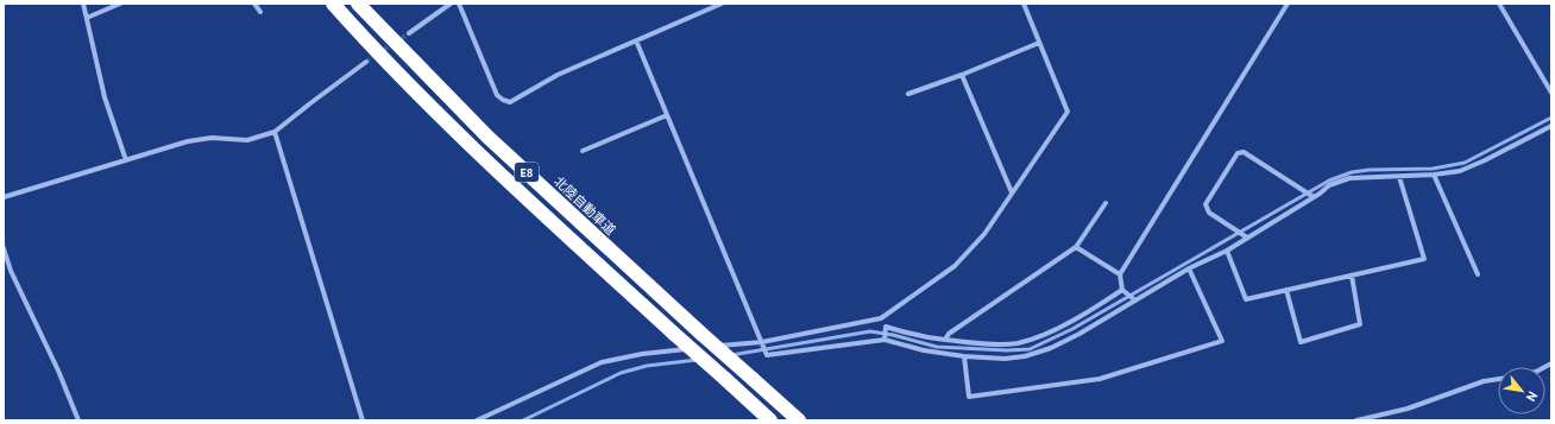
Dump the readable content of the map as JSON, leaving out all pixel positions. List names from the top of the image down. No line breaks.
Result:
{"streets":{"highway":["E8","北陸自動車道"]},"north":"bottom right"}
